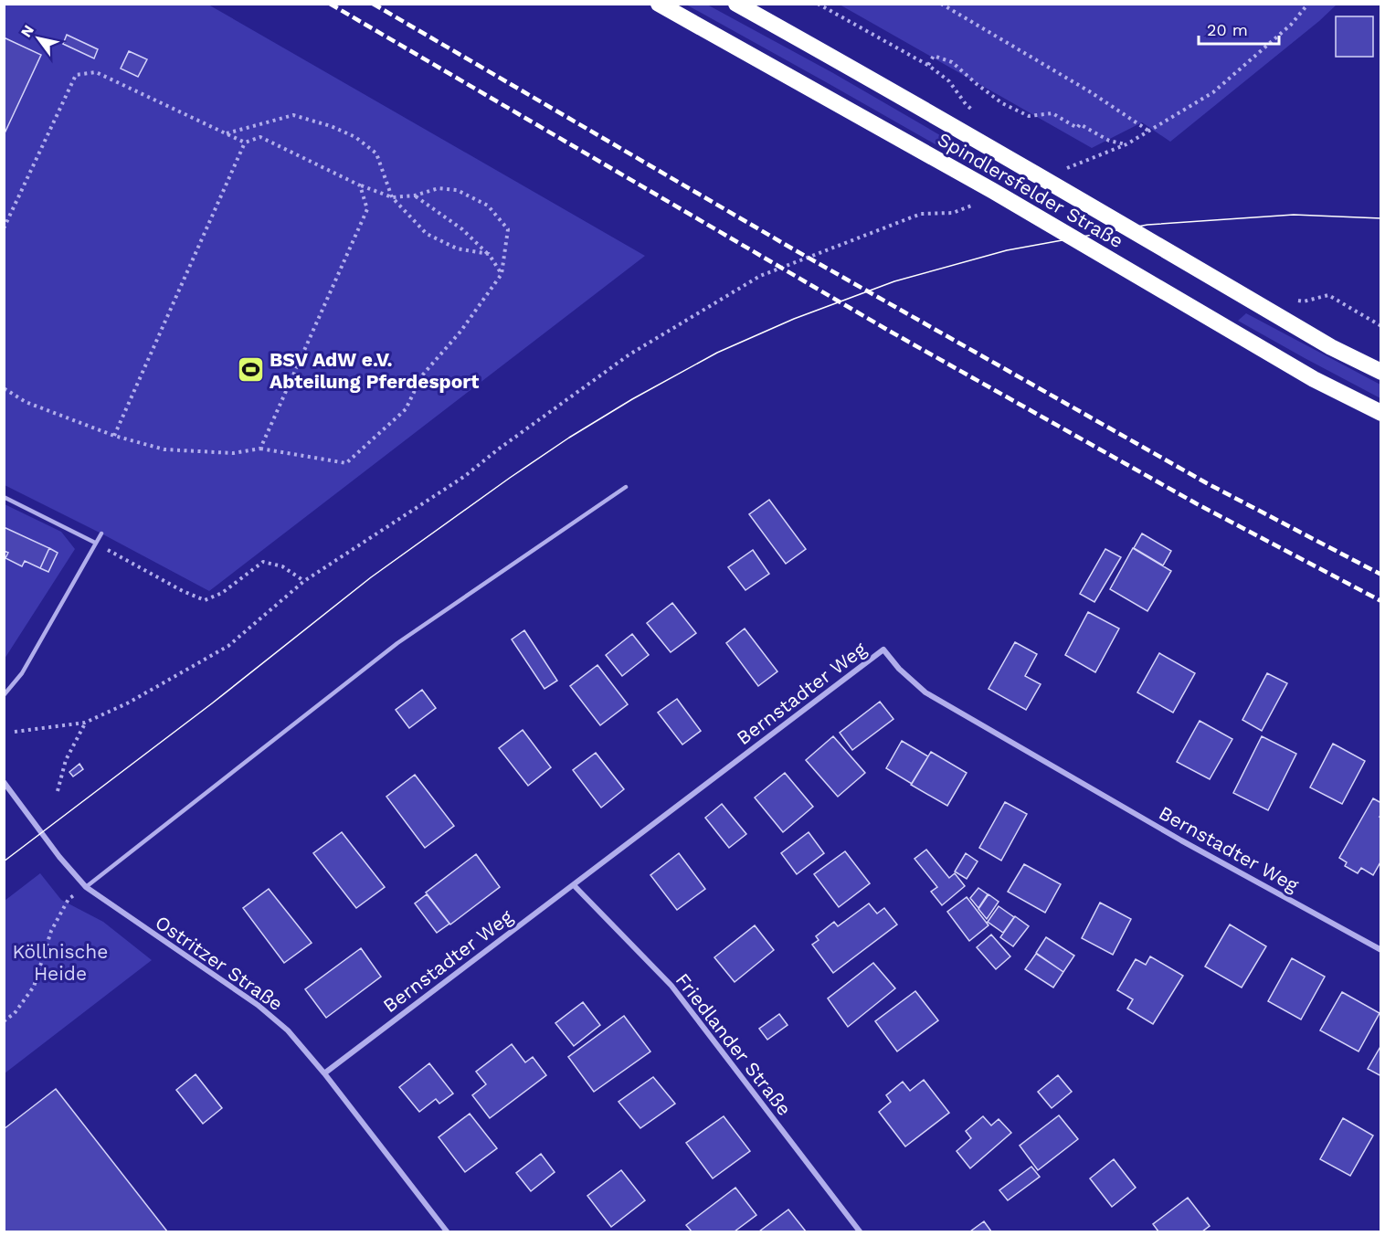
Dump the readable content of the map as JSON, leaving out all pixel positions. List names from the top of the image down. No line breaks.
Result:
{"streets":{"highway":["Spindlersfelder Straße"],"street":["Bernstadter Weg","Ostritzer Straße","Friedlander Straße"]},"crossings":[["Bernstadter Weg","Ostritzer Straße"],["Bernstadter Weg","Friedlander Straße"]],"parks":["Köllnische Heide"],"places":{"sports":["BSV AdW e.V. Abteilung Pferdesport"]},"scale_bar":"20 m","north":"top left"}
